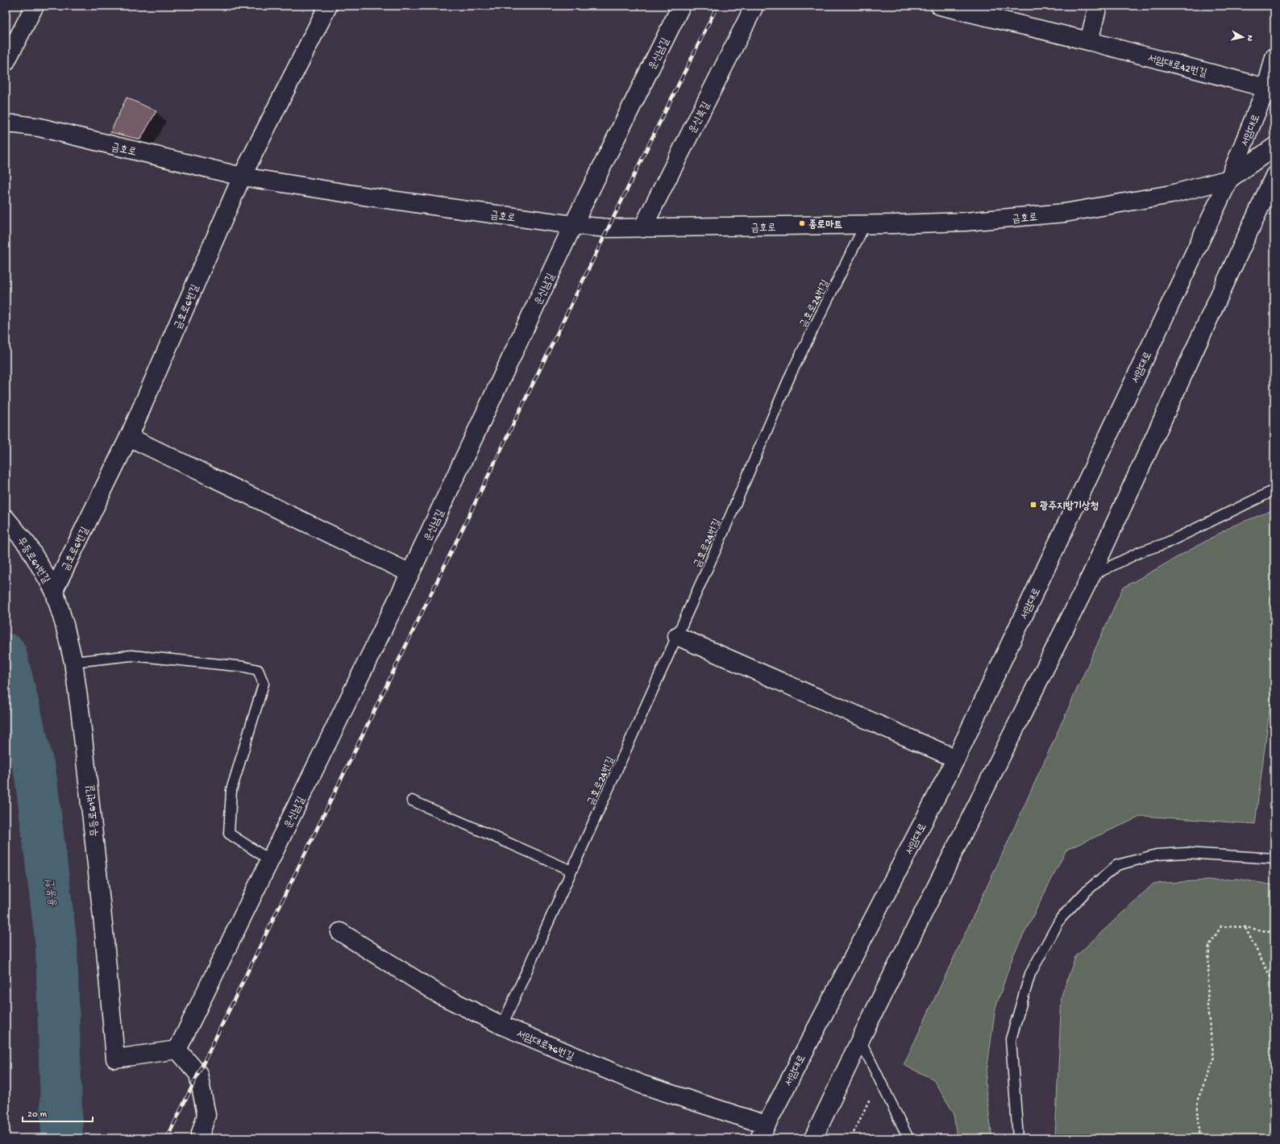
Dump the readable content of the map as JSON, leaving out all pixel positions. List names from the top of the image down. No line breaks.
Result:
{"streets":{"street":["운신남길","서암대로42번길","운신북길","서암대로","금호로","금호로6번길","무등로61번길","서암대로76번길"],"lane":["금호로24번길"]},"crossings":[["운신남길","금호로"],["운신남길","무등로61번길"],["서암대로42번길","서암대로"],["운신북길","금호로"],["서암대로","금호로"],["서암대로","서암대로76번길"],["금호로","금호로24번길"],["금호로","금호로6번길"],["금호로24번길","서암대로76번길"],["금호로6번길","무등로61번길"]],"water":["용봉천"],"places":{"other":["종로마트"],"transit":["광주지방기상청"]},"scale_bar":"20 m","north":"right"}
